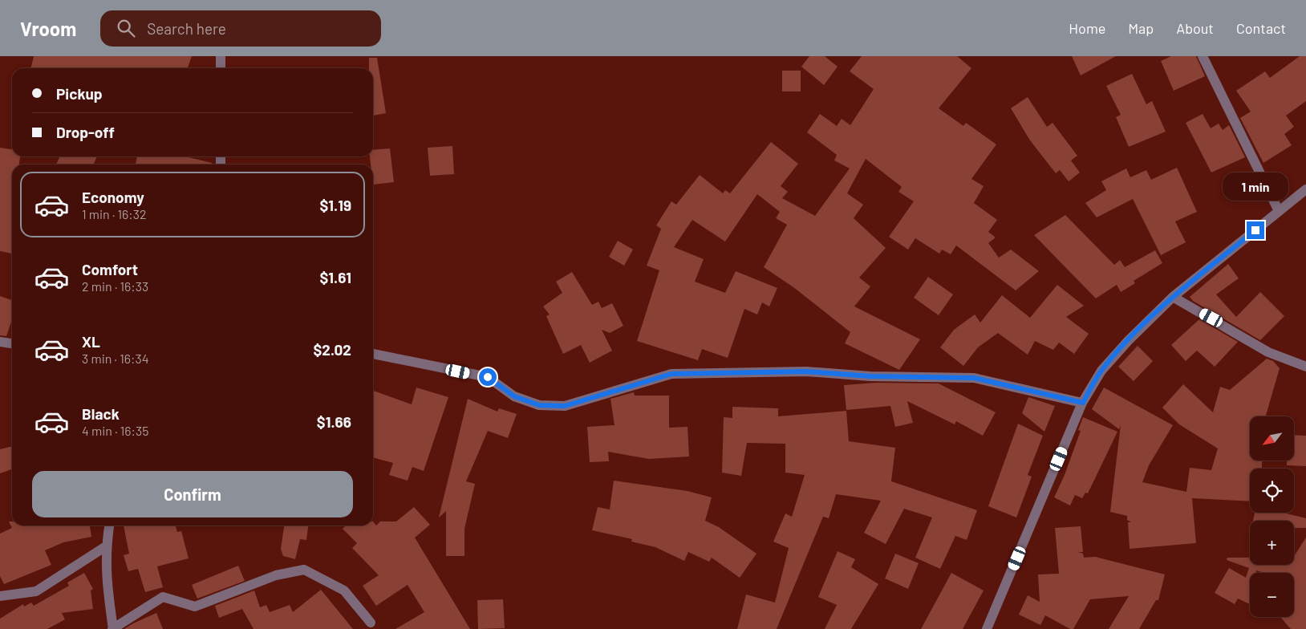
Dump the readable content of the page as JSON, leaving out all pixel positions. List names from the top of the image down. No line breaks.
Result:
{"north":"bottom left","page":{"header":"Vroom","search":"Search here","nav":["Home","Map","About","Contact"],"banner":["Pickup","Drop-off"],"list":[{"name":"Economy","note":"1 min · 16:32","value":"$1.19"},{"name":"Comfort","note":"2 min · 16:33","value":"$1.61"},{"name":"XL","note":"3 min · 16:34","value":"$2.02"},{"name":"Black","note":"4 min · 16:35","value":"$1.66"}],"bubble":"1 min","map_buttons":["+","−"],"buttons":"Confirm"}}
